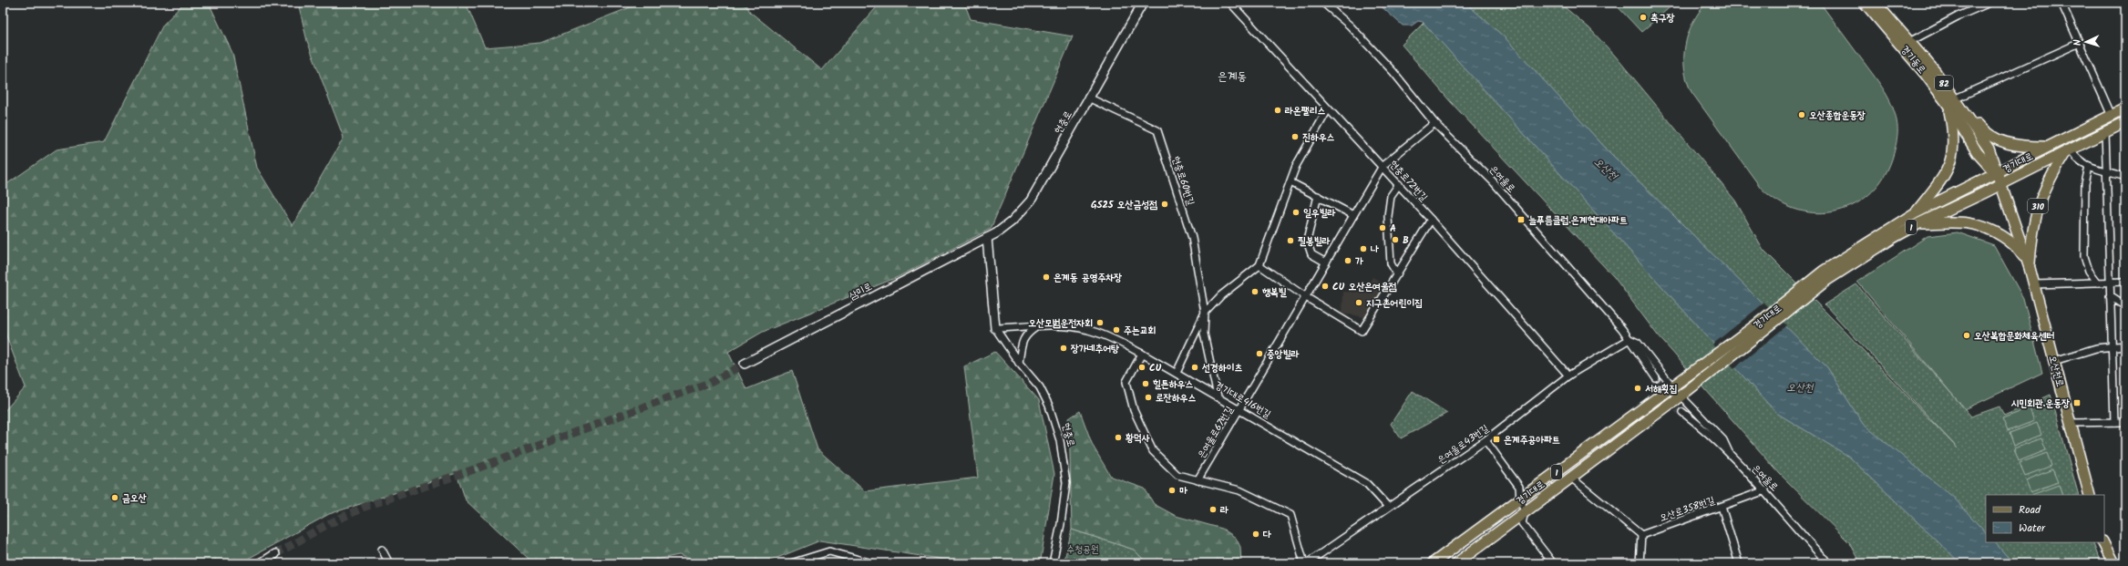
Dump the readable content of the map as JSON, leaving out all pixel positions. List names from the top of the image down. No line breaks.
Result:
{"streets":{"main road":["경기동로","82","경기대로","310","1","오산천로"],"street":["현충로","은여울로","현충로60번길","현충로72번길","삼미로","경기대로416번길","은여울로67번길","은여울로43번길","오산로358번길"]},"crossings":[["경기동로","경기대로"],["경기동로","오산천로"],["현충로","현충로60번길"],["현충로","삼미로"],["현충로","경기대로416번길"],["경기대로","310"],["경기대로","오산천로"],["은여울로","은여울로67번길"],["은여울로","은여울로43번길"],["은여울로","오산로358번길"],["현충로60번길","경기대로416번길"],["현충로72번길","은여울로67번길"],["현충로72번길","은여울로43번길"],["310","오산천로"],["경기대로416번길","은여울로67번길"],["경기대로416번길","은여울로43번길"]],"districts":["은계동"],"water":["오산천"],"parks":["수청공원"],"places":{"other":["축구장","라온팰리스","오산종합운동장","진하우스","GS25 오산금성점","일우빌라","A","B","필봉빌라","나","가","은계동 공영주차장","CU 오산은여울점","행복빌","지구촌어린이집","오산모범운전자회","주는교회","오산복합문화체육센터","장가네추어탕","중앙빌라","CU","선경하이츠","힐튼하우스","서해횟집","로잔하우스","황덕사","마","금오산","라","다"],"transit":["늘푸름클럽.은계현대아파트","시민회관.운동장","은계주공아파트"]},"legend":["Road","Water"],"north":"left"}
